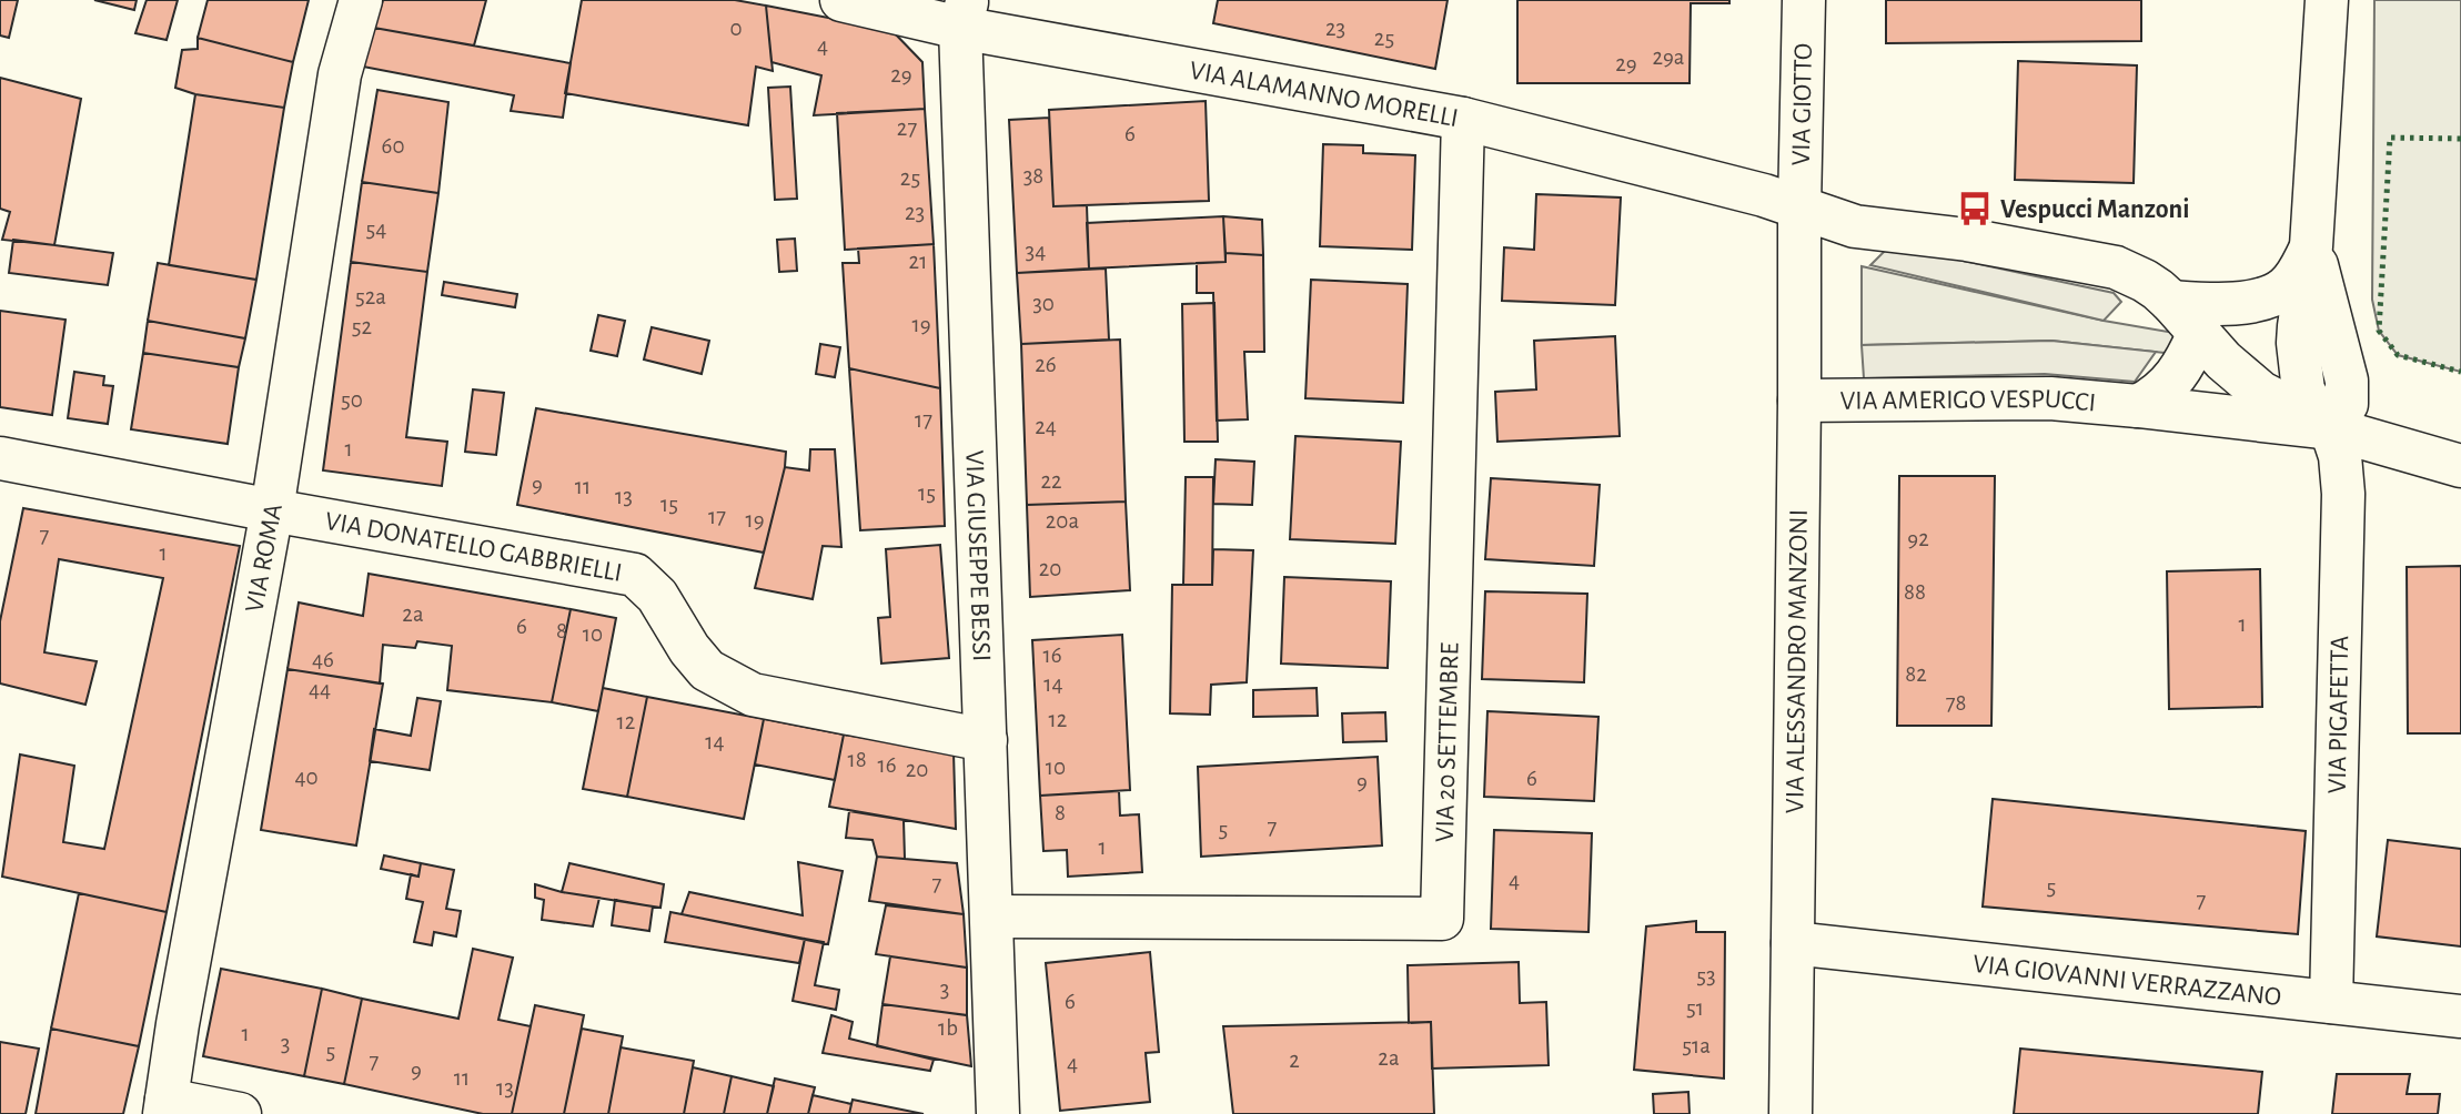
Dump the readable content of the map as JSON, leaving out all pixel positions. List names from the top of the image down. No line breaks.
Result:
{"streets":{"street":["VIA ALAMANNO MORELLI","VIA GIOTTO","VIA AMERIGO VESPUCCI","VIA DONATELLO GABBRIELLI","VIA ROMA","VIA GIUSEPPE BESSI","VIA ALESSANDRO MANZONI","VIA PIGAFETTA","VIA 20 SETTEMBRE","VIA GIOVANNI VERRAZZANO"]},"crossings":[["VIA ALAMANNO MORELLI","VIA GIOTTO"],["VIA ALAMANNO MORELLI","VIA AMERIGO VESPUCCI"],["VIA ALAMANNO MORELLI","VIA GIUSEPPE BESSI"],["VIA ALAMANNO MORELLI","VIA ALESSANDRO MANZONI"],["VIA ALAMANNO MORELLI","VIA 20 SETTEMBRE"],["VIA GIOTTO","VIA AMERIGO VESPUCCI"],["VIA GIOTTO","VIA ALESSANDRO MANZONI"],["VIA AMERIGO VESPUCCI","VIA ALESSANDRO MANZONI"],["VIA AMERIGO VESPUCCI","VIA PIGAFETTA"],["VIA DONATELLO GABBRIELLI","VIA ROMA"],["VIA DONATELLO GABBRIELLI","VIA GIUSEPPE BESSI"],["VIA GIUSEPPE BESSI","VIA 20 SETTEMBRE"],["VIA ALESSANDRO MANZONI","VIA GIOVANNI VERRAZZANO"],["VIA PIGAFETTA","VIA GIOVANNI VERRAZZANO"]],"places":{"bus stop":["Vespucci Manzoni"]},"house_numbers":["0","23","25","4","29a","29","29","27","6","60","38","25","23","54","34","21","52a","30","19","52","26","50","17","24","1","22","9","11","15","13","15","17","19","20a","7","92","1","20","88","2a","1","6","8","10","16","46","82","14","44","78","12","12","14","18","16","10","20","40","6","9","8","7","5","1","4","7","5","7","53","3","6","51","1b","1","3","51a","5","2a","2","7","4","9","11","13"]}
